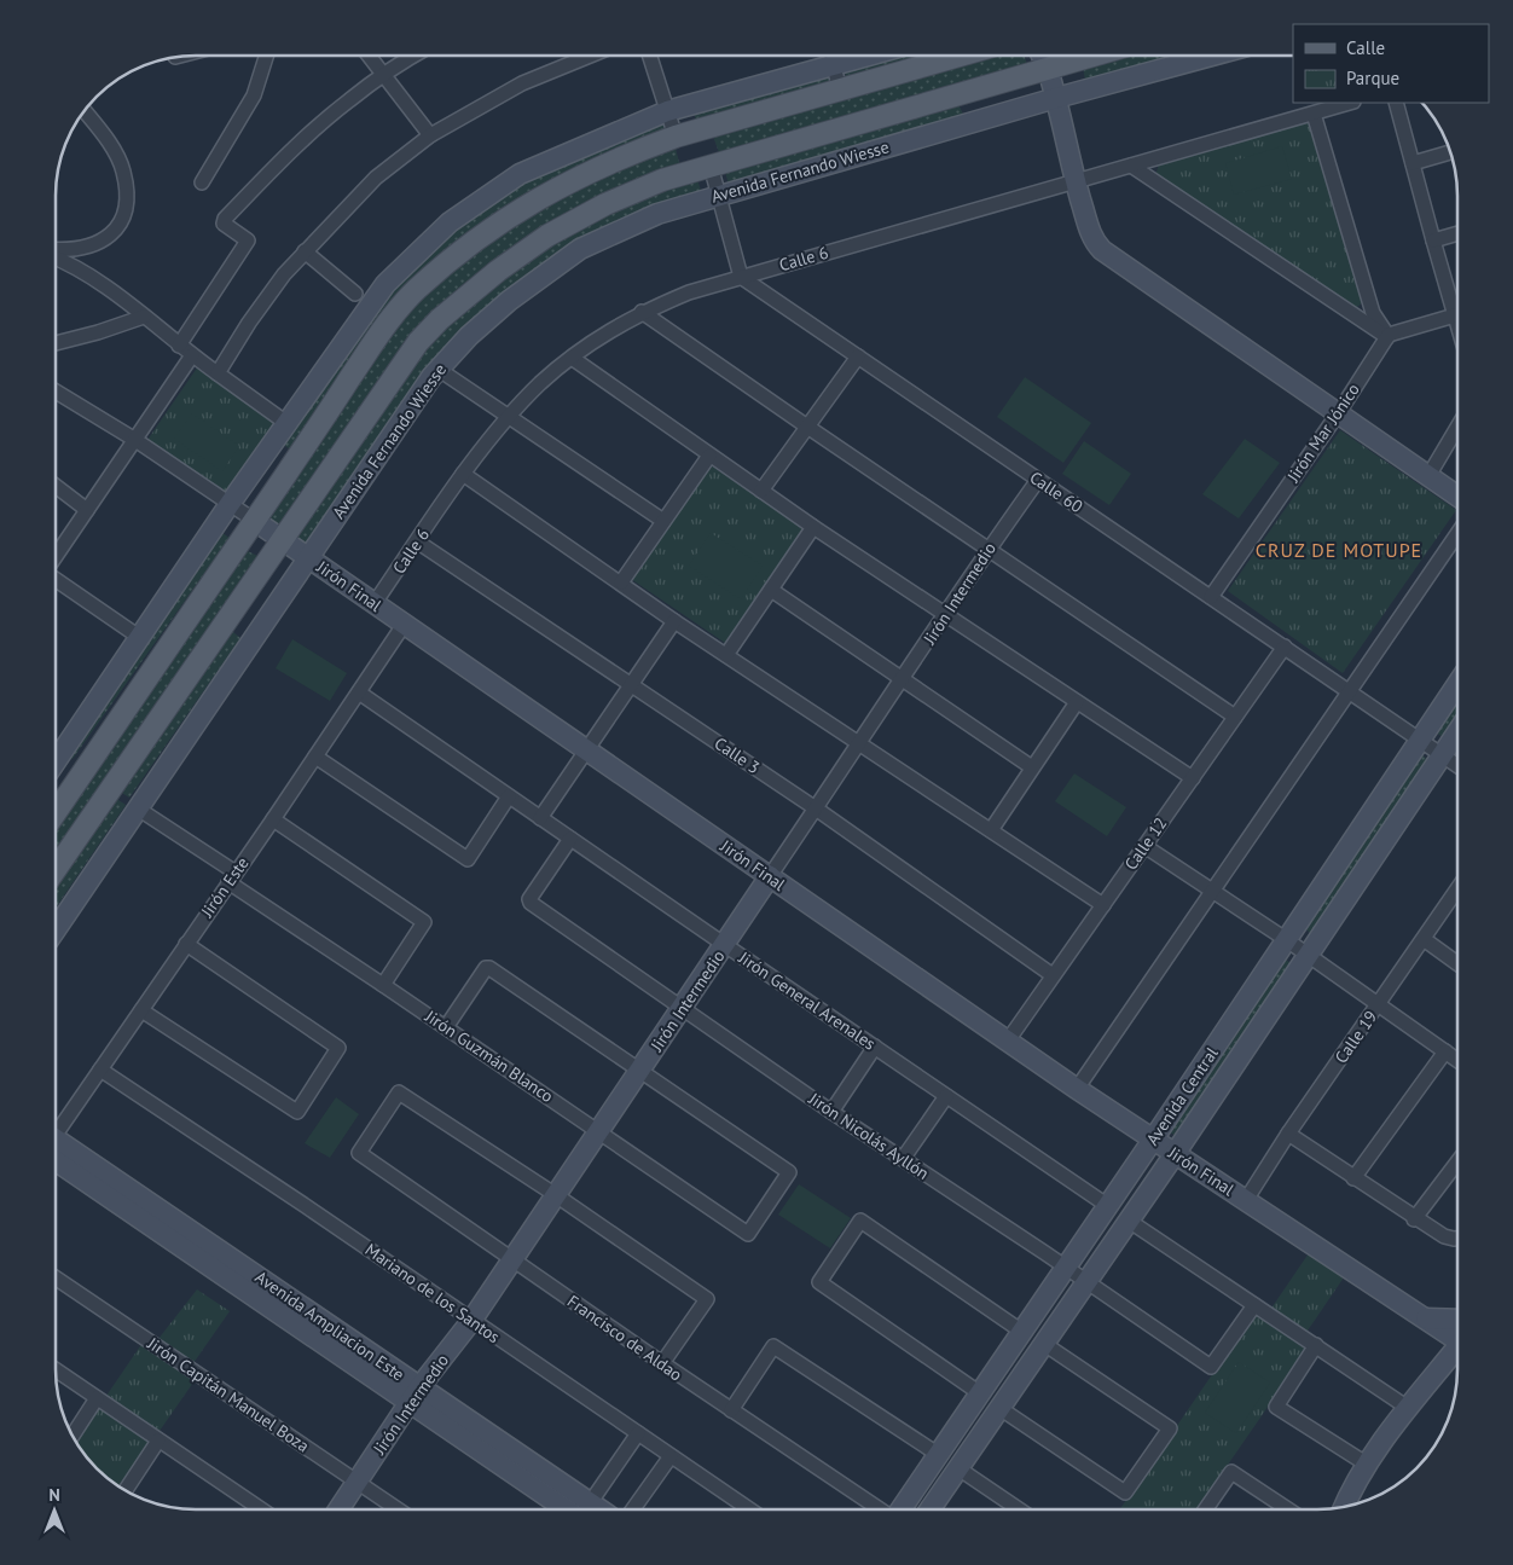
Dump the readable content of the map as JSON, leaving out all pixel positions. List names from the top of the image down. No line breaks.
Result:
{"streets":{"main road":["Avenida Fernando Wiesse","Jirón Final","Jirón Intermedio","Avenida Central","Avenida Ampliacion Este"],"street":["Calle 6","Jirón Mar Jónico","Calle 60","Calle 3","Calle 12","Jirón Este","Jirón General Arenales","Calle 19","Jirón Guzmán Blanco","Jirón Nicolás Ayllón","Mariano de los Santos","Francisco de Aldao","Jirón Capitán Manuel Boza"]},"crossings":[["Avenida Fernando Wiesse","Jirón Final"],["Avenida Fernando Wiesse","Jirón Guzmán Blanco"],["Calle 6","Calle 60"],["Calle 6","Jirón Final"],["Calle 6","Calle 3"],["Jirón Mar Jónico","Calle 60"],["Calle 60","Jirón Intermedio"],["Calle 60","Calle 12"],["Calle 60","Avenida Central"],["Jirón Final","Jirón Intermedio"],["Jirón Final","Calle 12"],["Jirón Final","Jirón Este"],["Jirón Final","Calle 19"],["Jirón Final","Avenida Central"],["Jirón Intermedio","Calle 3"],["Jirón Intermedio","Jirón General Arenales"],["Jirón Intermedio","Jirón Guzmán Blanco"],["Jirón Intermedio","Jirón Nicolás Ayllón"],["Jirón Intermedio","Mariano de los Santos"],["Jirón Intermedio","Avenida Ampliacion Este"],["Jirón Intermedio","Francisco de Aldao"],["Jirón Intermedio","Jirón Capitán Manuel Boza"],["Calle 3","Calle 12"],["Jirón Este","Jirón General Arenales"],["Jirón Este","Jirón Guzmán Blanco"],["Jirón Este","Mariano de los Santos"],["Jirón General Arenales","Avenida Central"],["Jirón General Arenales","Jirón Nicolás Ayllón"],["Avenida Central","Jirón Nicolás Ayllón"]],"districts":["CRUZ DE MOTUPE"],"legend":["Calle","Parque"],"north":"top"}
